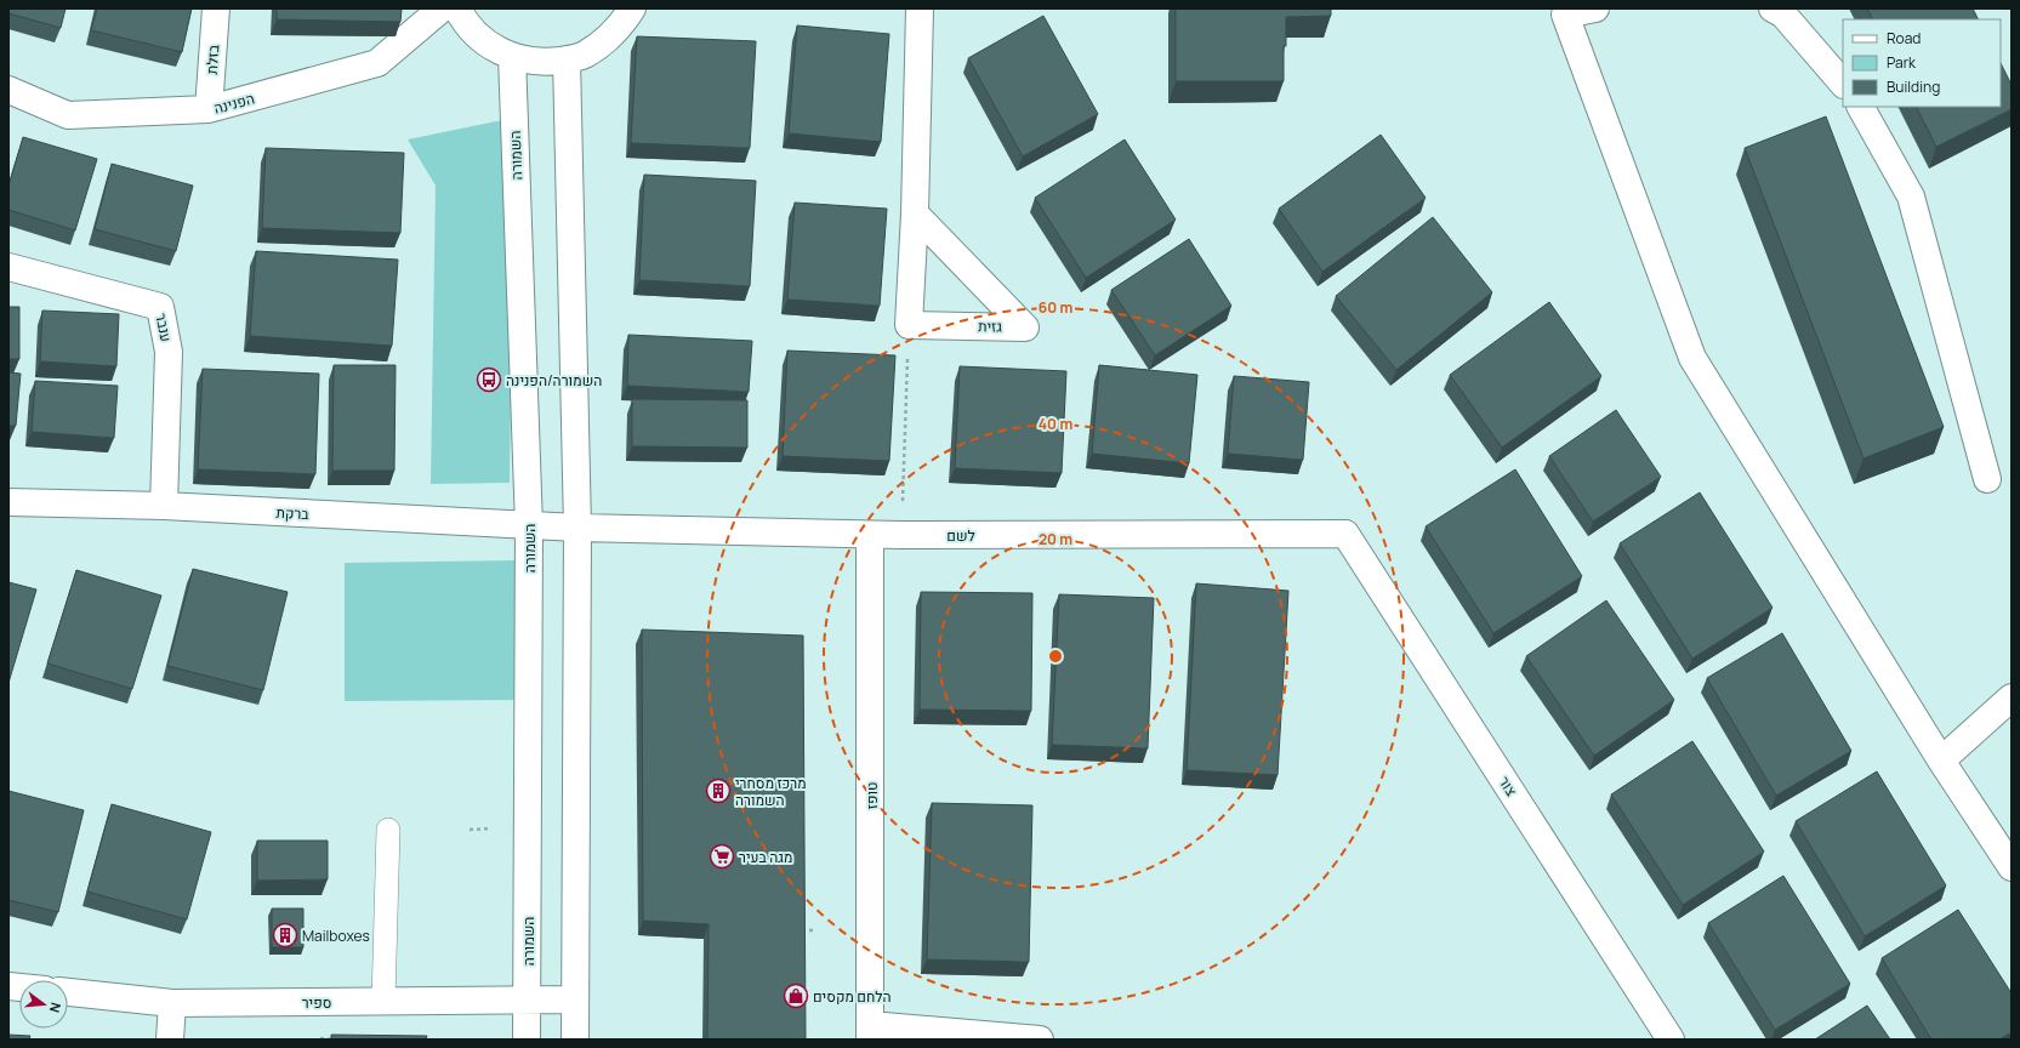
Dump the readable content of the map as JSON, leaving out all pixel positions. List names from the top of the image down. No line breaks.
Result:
{"streets":{"street":["בזלת","הפנינה","השמורה","גזית","ענבר","ברקת","לשם","צור","טופז","ספיר"]},"crossings":[["בזלת","הפנינה"],["השמורה","ברקת"],["השמורה","ספיר"],["ענבר","ברקת"],["לשם","צור"],["לשם","טופז"]],"places":{"bus stop":["השמורה/הפנינה"],"building":["מרכז מסחרי השמורה","Mailboxes"],"supermarket":["מגה בעיר"],"shop":["הלחם מקסים"]},"legend":["Road","Park","Building"],"north":"right","rings":["60 m","40 m","20 m"]}
